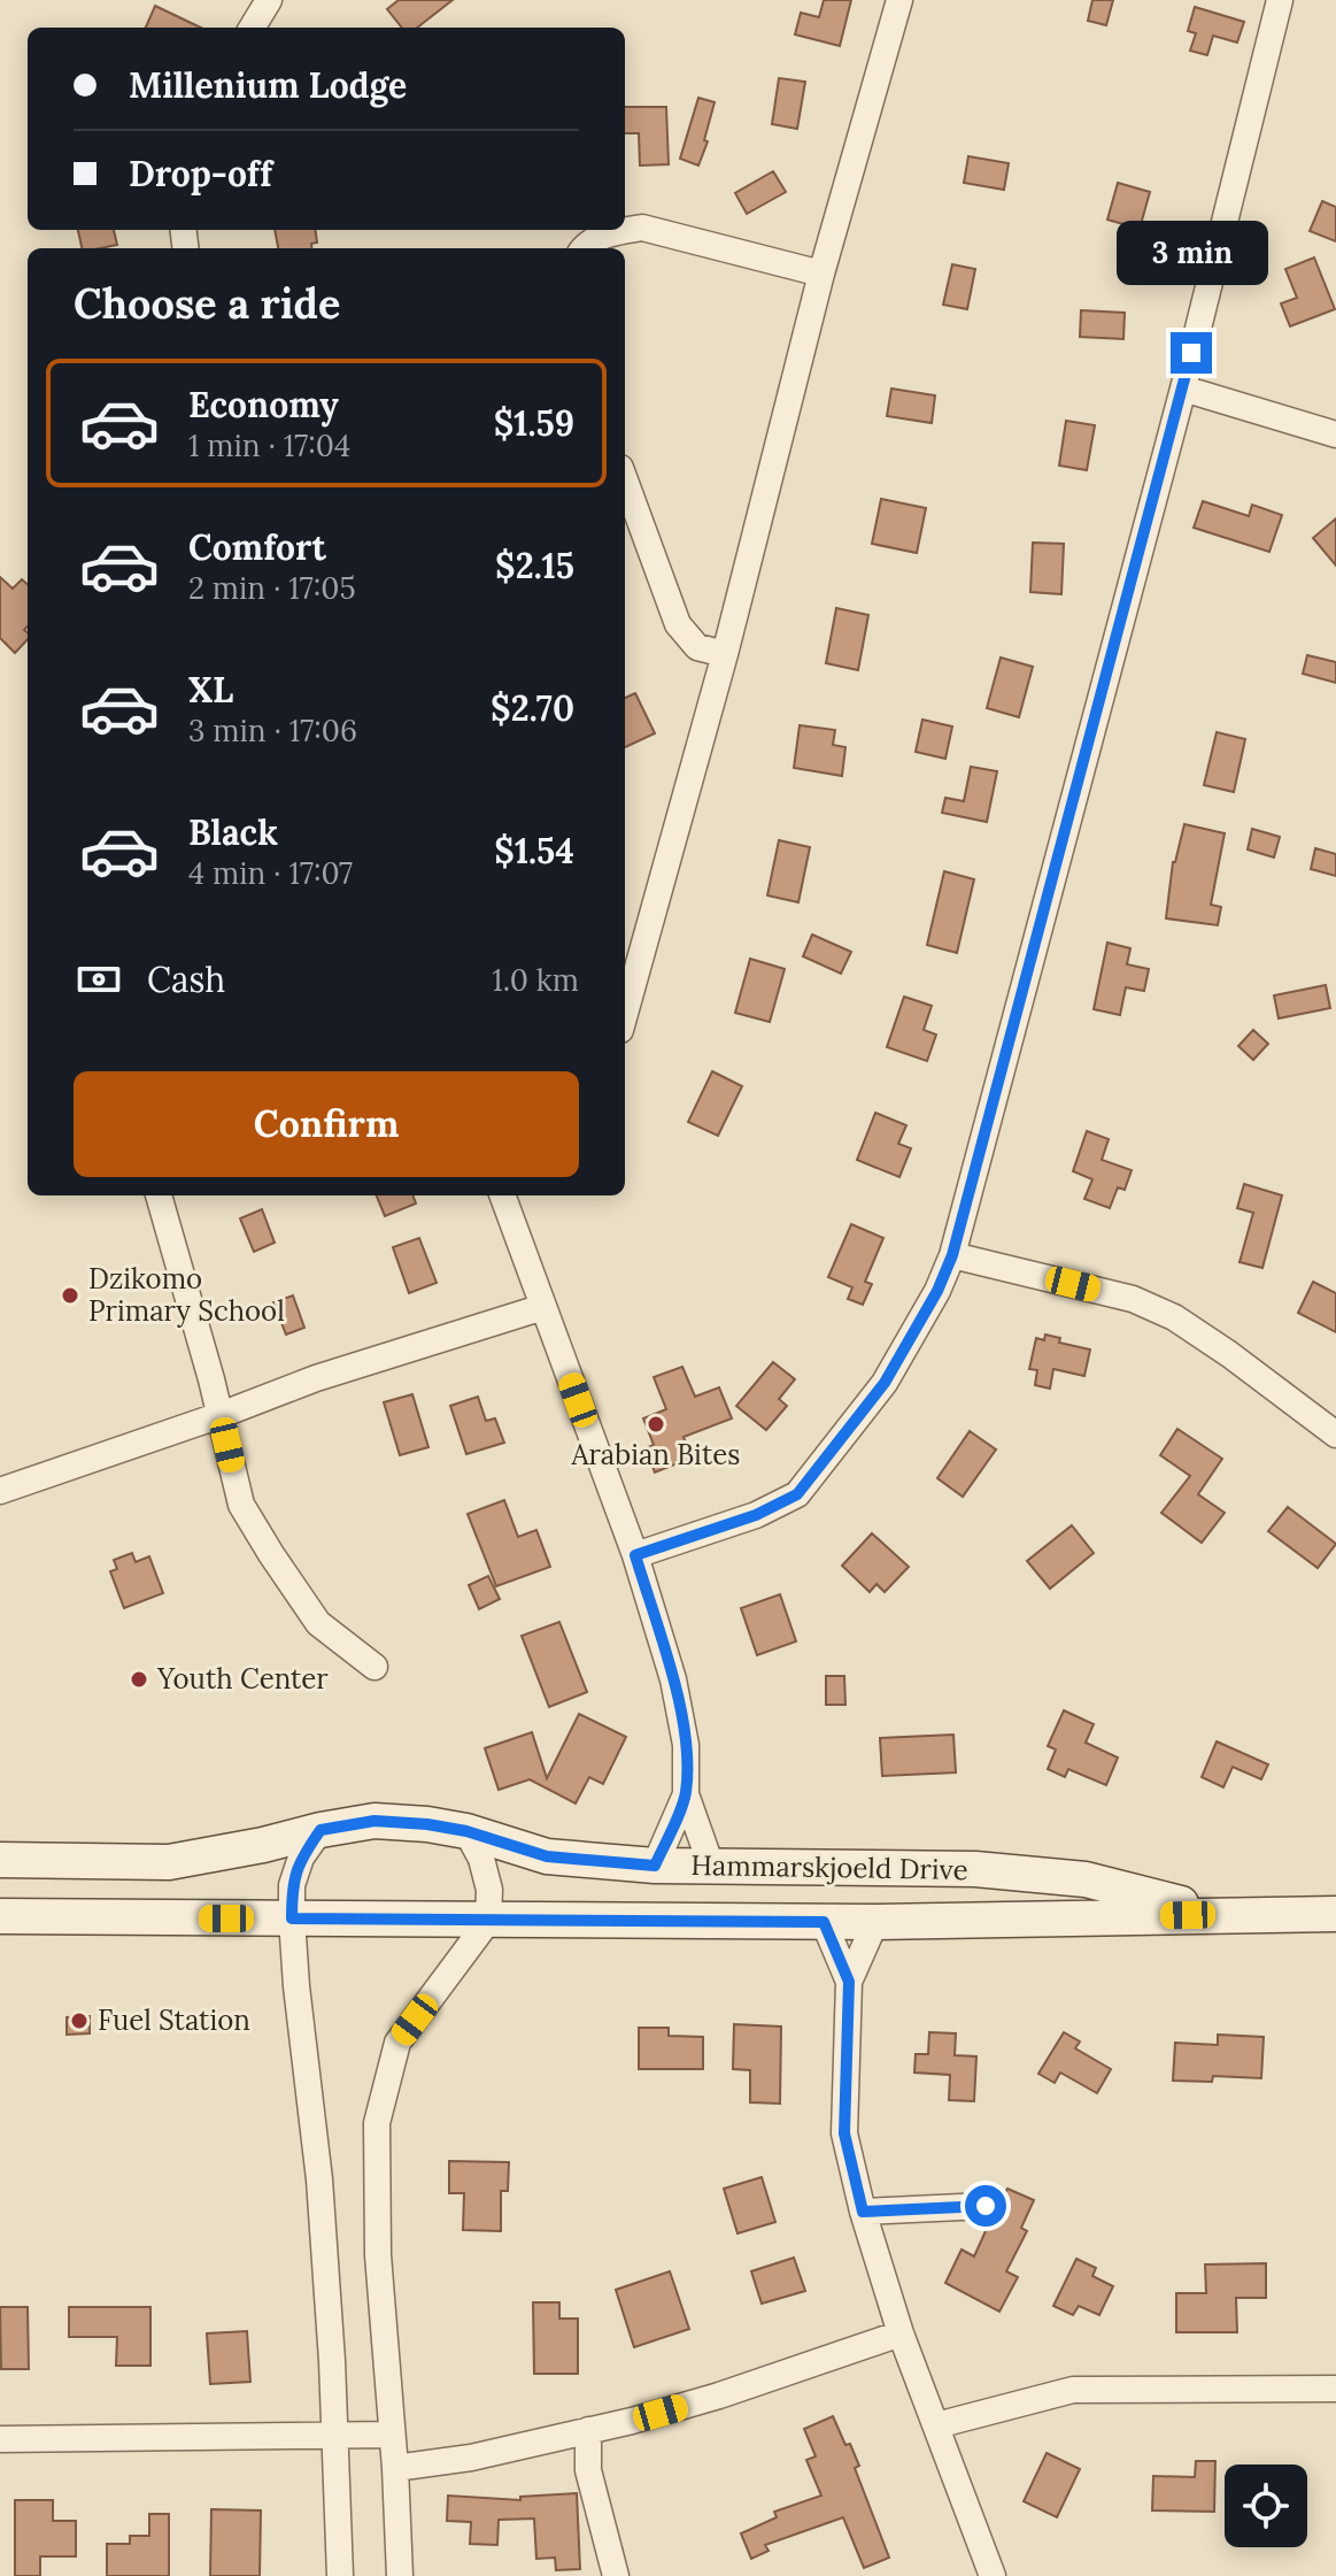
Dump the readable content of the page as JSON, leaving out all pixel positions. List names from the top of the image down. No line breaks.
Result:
{"streets":{"main road":["Hammarskjoeld Drive"]},"places":["Dzikomo Primary School","Arabian Bites","Youth Center","Fuel Station"],"page":{"banner":["Millenium Lodge","Drop-off"],"bubble":"3 min","heading":"Choose a ride","list":[{"name":"Economy","note":"1 min · 17:04","value":"$1.59"},{"name":"Comfort","note":"2 min · 17:05","value":"$2.15"},{"name":"XL","note":"3 min · 17:06","value":"$2.70"},{"name":"Black","note":"4 min · 17:07","value":"$1.54"}],"pay":["Cash","1.0 km"],"buttons":"Confirm"}}
